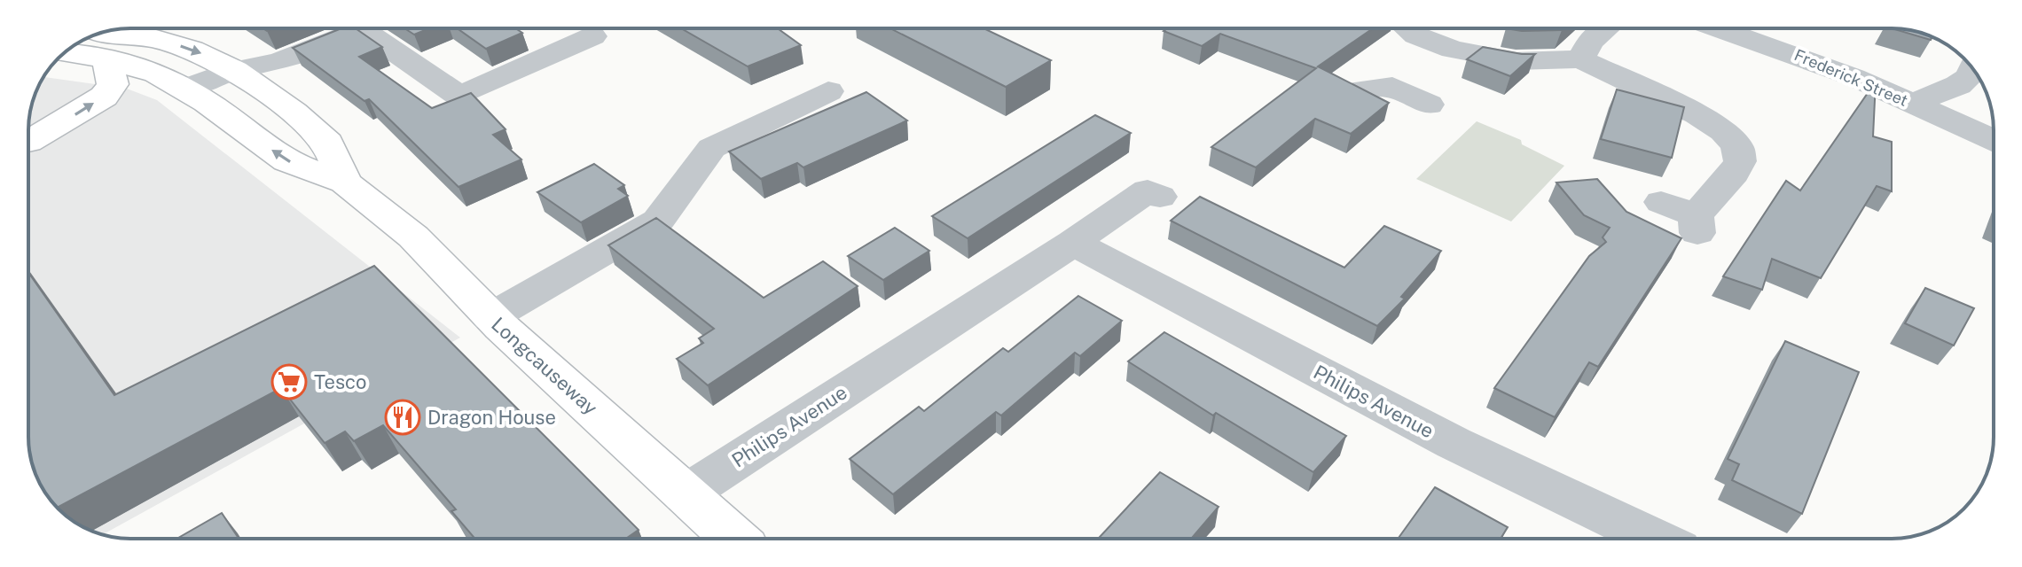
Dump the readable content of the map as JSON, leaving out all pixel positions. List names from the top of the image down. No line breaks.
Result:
{"streets":{"main road":["Longcauseway"],"street":["Frederick Street","Philips Avenue"]},"crossings":[["Longcauseway","Philips Avenue"]],"places":{"supermarket":["Tesco"],"restaurant":["Dragon House"]}}
